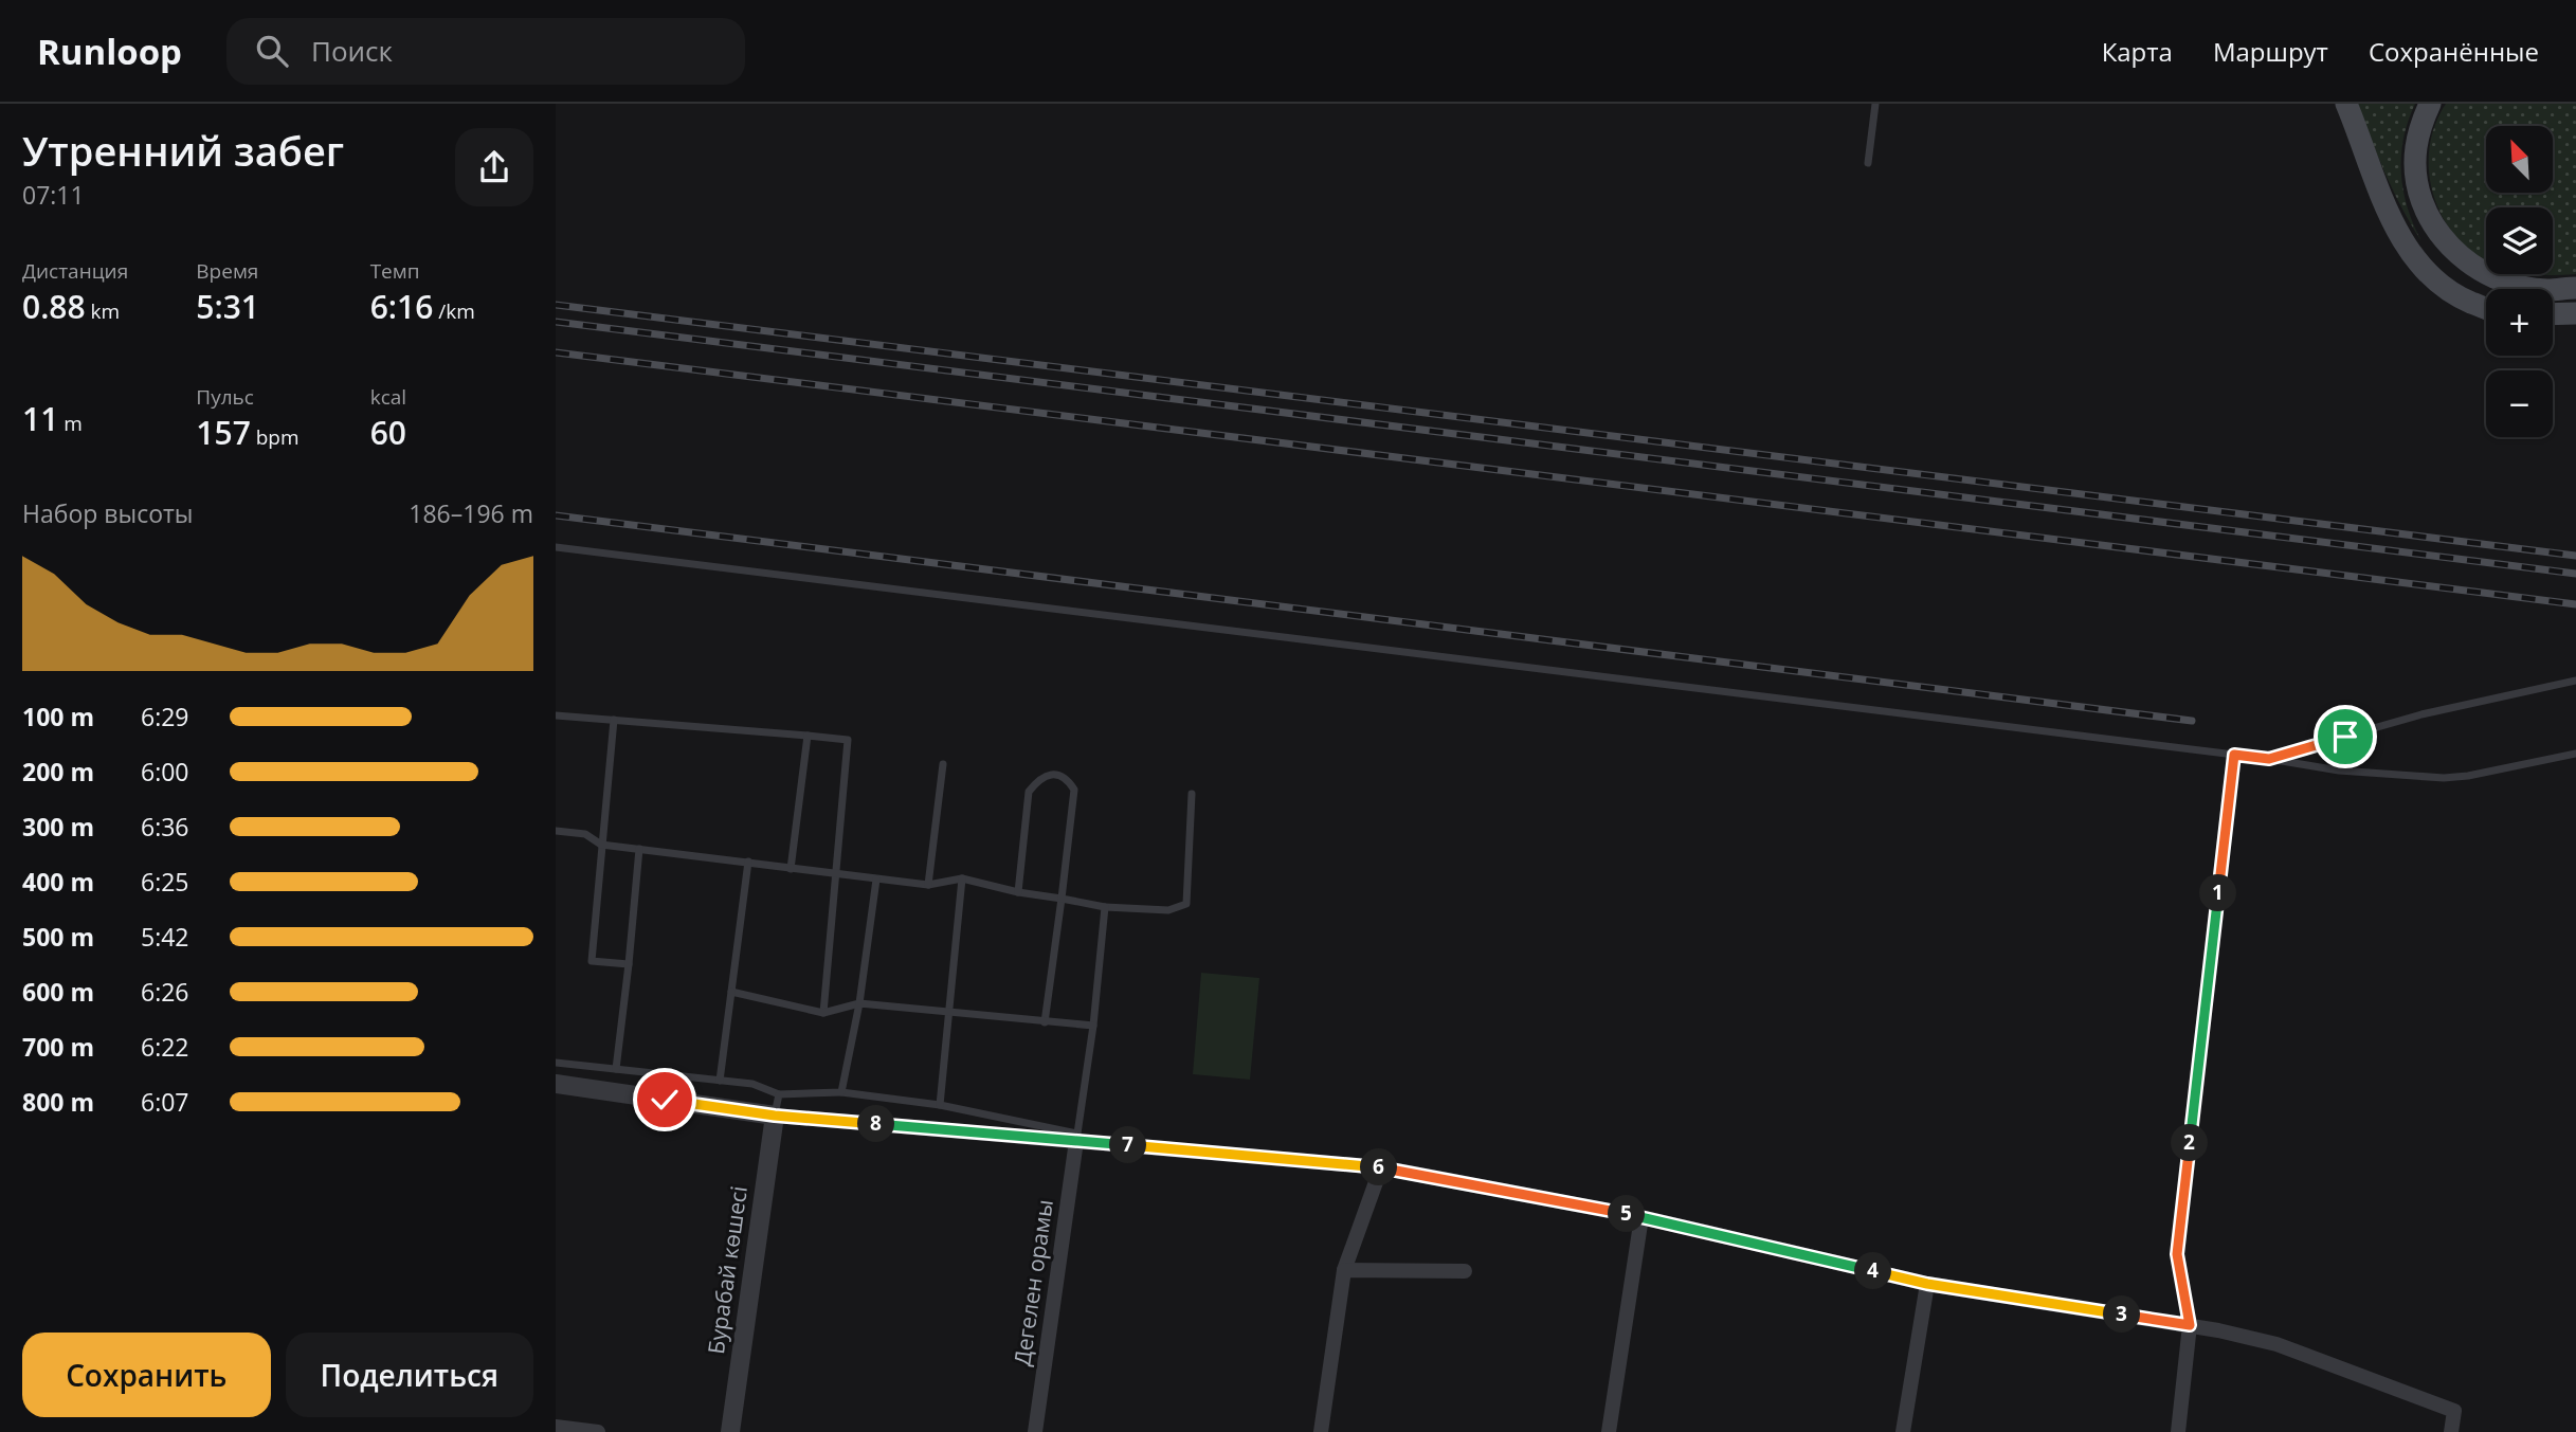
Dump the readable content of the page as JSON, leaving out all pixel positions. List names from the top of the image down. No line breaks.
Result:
{"streets":{"street":["Бурабай көшесі","Дегелен орамы"]},"north":"top left","page":{"header":"Runloop","search":"Поиск","nav":["Карта","Маршрут","Сохранённые"],"heading":["Утренний забег","07:11"],"map_buttons":["+","−"],"stats":[["Дистанция","0.88 km"],["Время","5:31"],["Темп","6:16 /km"],["11 m"],["Пульс","157 bpm"],["kcal","60"]],"chart":["Набор высоты","186–196 m"],"list":[{"name":"100 m","note":"6:29"},{"name":"200 m","note":"6:00"},{"name":"300 m","note":"6:36"},{"name":"400 m","note":"6:25"},{"name":"500 m","note":"5:42"},{"name":"600 m","note":"6:26"},{"name":"700 m","note":"6:22"},{"name":"800 m","note":"6:07"}],"pins":["1","8","2","7","6","5","4","3"],"buttons":["Сохранить","Поделиться"]}}
